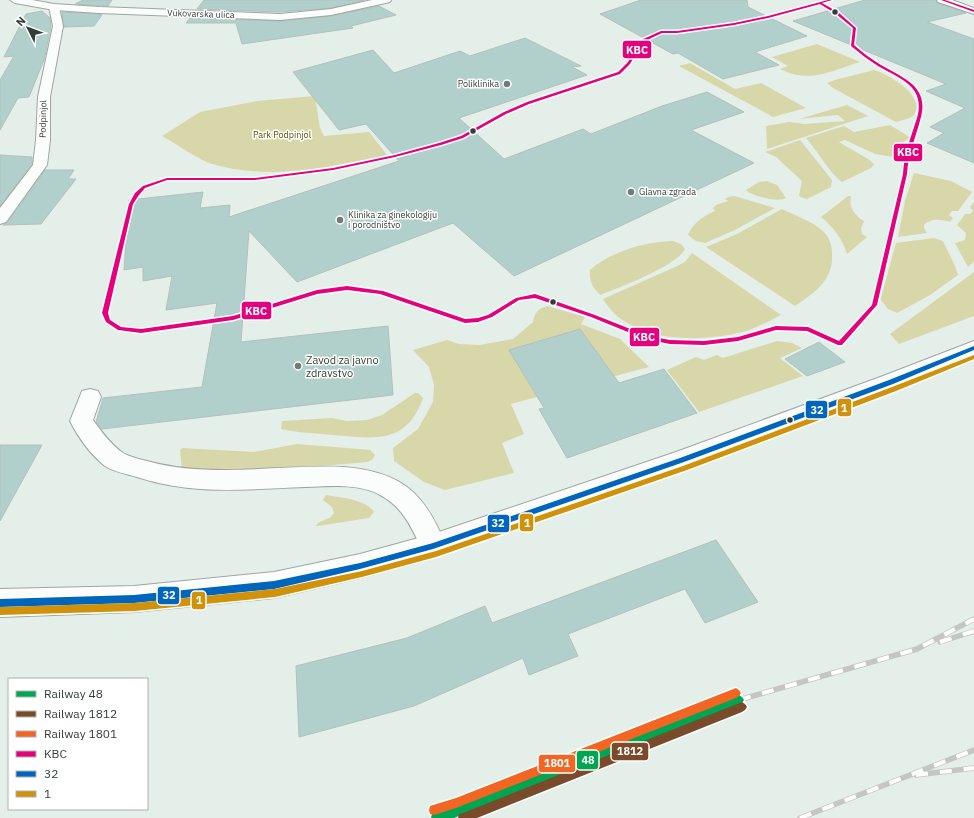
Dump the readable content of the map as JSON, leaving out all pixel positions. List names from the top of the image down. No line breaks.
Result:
{"streets":{"main road":["Vukovarska ulica","Podpinjol"]},"crossings":[["Vukovarska ulica","Podpinjol"]],"parks":["Park Podpinjol"],"places":["Poliklinika","Glavna zgrada","Klinika za ginekologiju i porodništvo","Zavod za javno zdravstvo"],"lines":["transit line KBC","transit line 32","transit line 1","rail line 1801","rail line 48","rail line 1812"],"legend":["Railway 48","Railway 1812","Railway 1801","KBC","32","1"],"north":"top left"}
